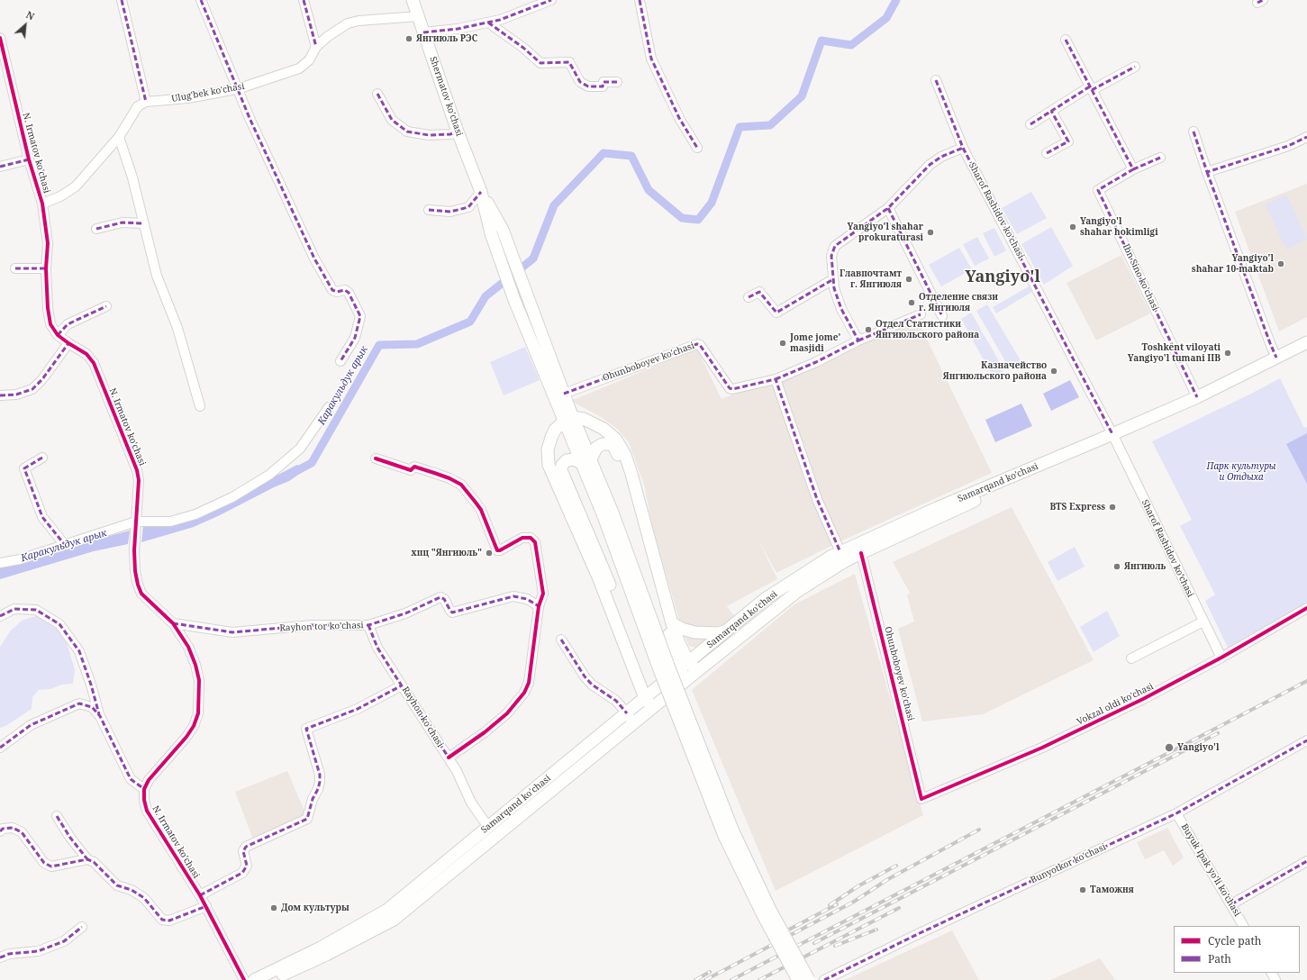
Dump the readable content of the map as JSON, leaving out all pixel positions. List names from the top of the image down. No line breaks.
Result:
{"streets":{"main road":["Shermatov ko'chasi","Samarqand ko'chasi"],"street":["Ulug'bek ko'chasi","N. Irmatov ko'chasi","Sharof Rashidov ko’chasi","Ibn Sino ko'chasi","Ohunboboyev ko'chasi","Rayhon tor ko'chasi","Vokzal oldi ko'chasi","Rayhon ko'chasi","Bunyotkor ko'chasi","Buyuk Ipak yo'li ko'chasi"]},"crossings":[["Ulug'bek ko'chasi","Shermatov ko'chasi"],["Shermatov ko'chasi","Ohunboboyev ko'chasi"],["N. Irmatov ko'chasi","Rayhon tor ko'chasi"],["Sharof Rashidov ko’chasi","Samarqand ko'chasi"],["Sharof Rashidov ko’chasi","Vokzal oldi ko'chasi"],["Ibn Sino ko'chasi","Samarqand ko'chasi"],["Ohunboboyev ko'chasi","Samarqand ko'chasi"],["Ohunboboyev ko'chasi","Vokzal oldi ko'chasi"],["Samarqand ko'chasi","Rayhon ko'chasi"],["Rayhon tor ko'chasi","Rayhon ko'chasi"],["Bunyotkor ko'chasi","Buyuk Ipak yo'li ko'chasi"]],"districts":["Yangiyo'l"],"water":["Каракульдук арык"],"parks":["Парк культуры и Отдыха"],"places":["Янгиюль РЭС","Yangiyo'l shahar hokimligi","Yangiyo'l shahar prokuraturasi","Yangiyo'l shahar 10-maktab","Главпочтамт г. Янгиюля","Отделение связи г. Янгиюля","Отдел Статистики Янгиюльского района","Jome jome’ masjidi","Toshkent viloyati Yangiyo'l tumani IIB","Казначейство Янгиюльского района","BTS Express","хпц \"Янгиюль\"","Янгиюль","Yangiyo'l","Таможня","Дом культуры"],"legend":["Cycle path","Path"],"north":"top right"}
